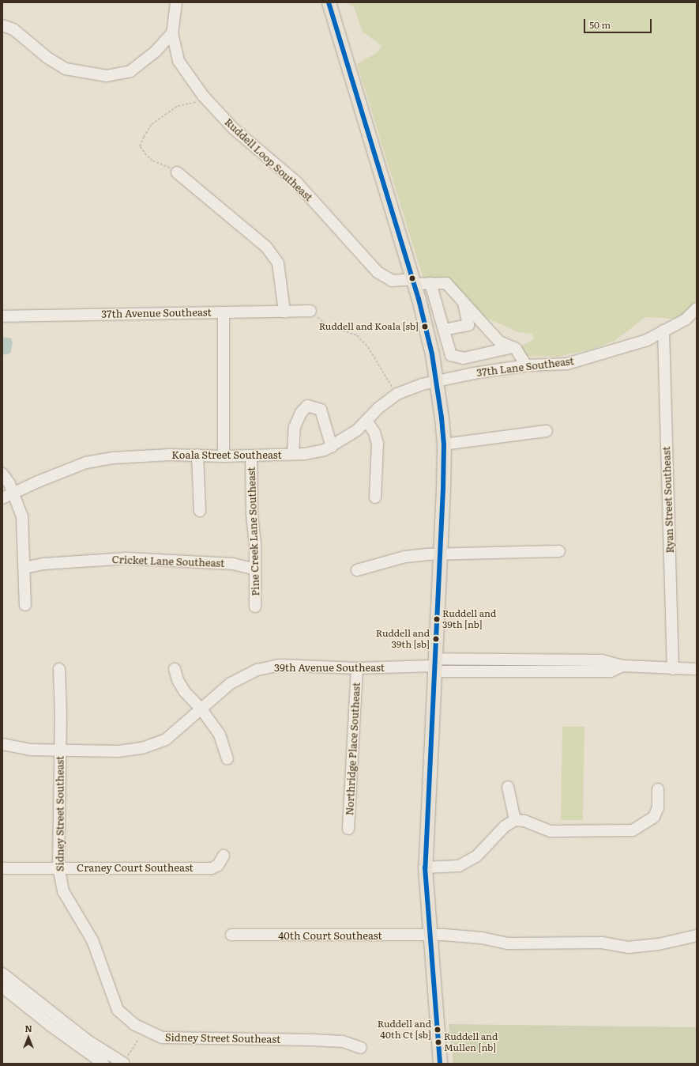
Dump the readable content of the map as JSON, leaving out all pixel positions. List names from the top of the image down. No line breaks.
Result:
{"streets":{"street":["Ruddell Loop Southeast","37th Avenue Southeast","37th Lane Southeast","Koala Street Southeast","Ryan Street Southeast","Pine Creek Lane Southeast","Cricket Lane Southeast","39th Avenue Southeast","Northridge Place Southeast","Sidney Street Southeast","Craney Court Southeast","40th Court Southeast"]},"crossings":[["37th Lane Southeast","Koala Street Southeast"],["37th Lane Southeast","Ryan Street Southeast"],["Koala Street Southeast","Pine Creek Lane Southeast"],["Ryan Street Southeast","39th Avenue Southeast"],["Pine Creek Lane Southeast","Cricket Lane Southeast"],["39th Avenue Southeast","Northridge Place Southeast"],["Sidney Street Southeast","Craney Court Southeast"]],"places":["Ruddell and Koala [sb]","Ruddell and 39th [nb]","Ruddell and 39th [sb]","Ruddell and 40th Ct [sb]","Ruddell and Mullen [nb]"],"scale_bar":"50 m","north":"top"}
